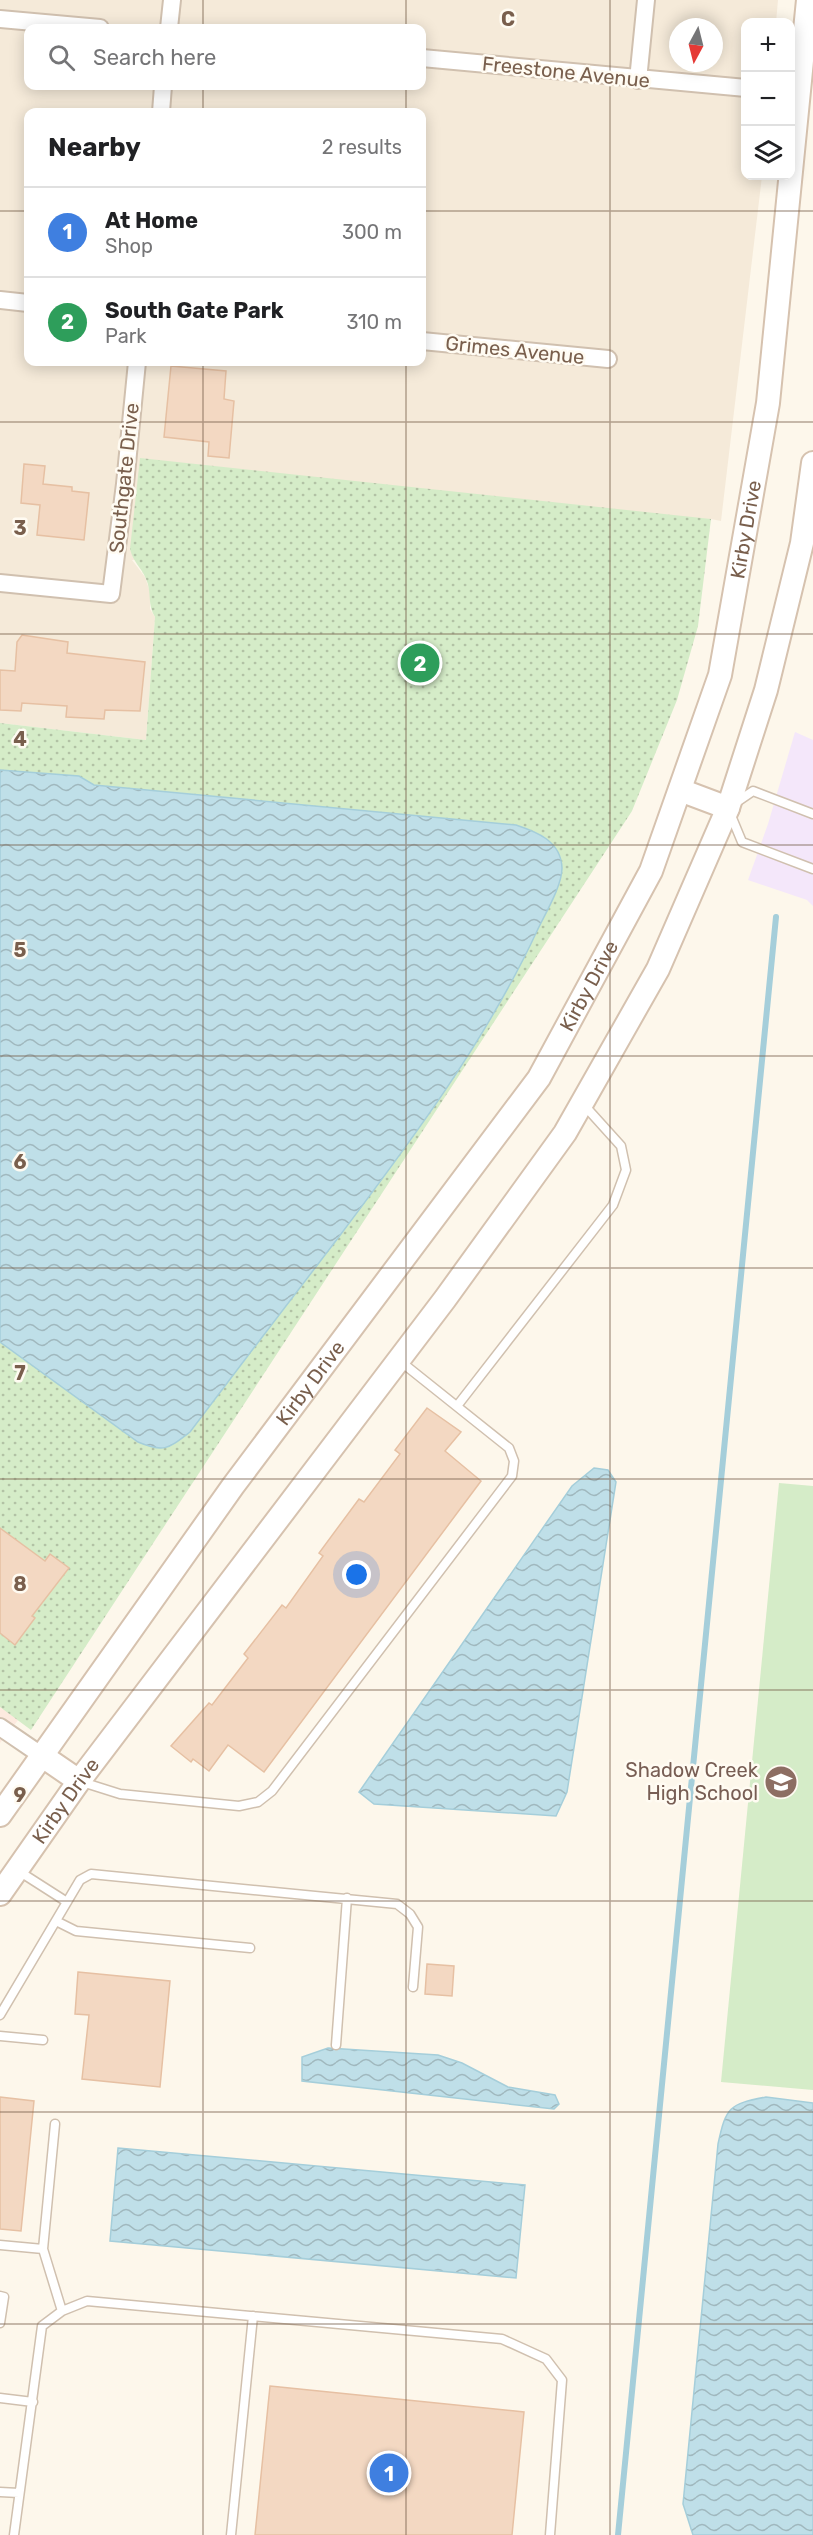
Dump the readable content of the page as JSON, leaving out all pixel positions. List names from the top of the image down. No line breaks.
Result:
{"streets":{"main road":["Kirby Drive"],"street":["Freestone Avenue","Grimes Avenue","Southgate Drive"]},"places":{"school or university":["Shadow Creek High School"]},"north":"bottom","page":{"map_buttons":["+","−"],"search":"Search here","heading":["Nearby","2 results"],"list":[{"mark":"1","name":"At Home","note":"Shop","value":"300 m"},{"mark":"2","name":"South Gate Park","note":"Park","value":"310 m"}],"pins":["2","1"]},"grid":{"columns":["C"],"rows":["3","4","5","6","7","8","9"]}}
